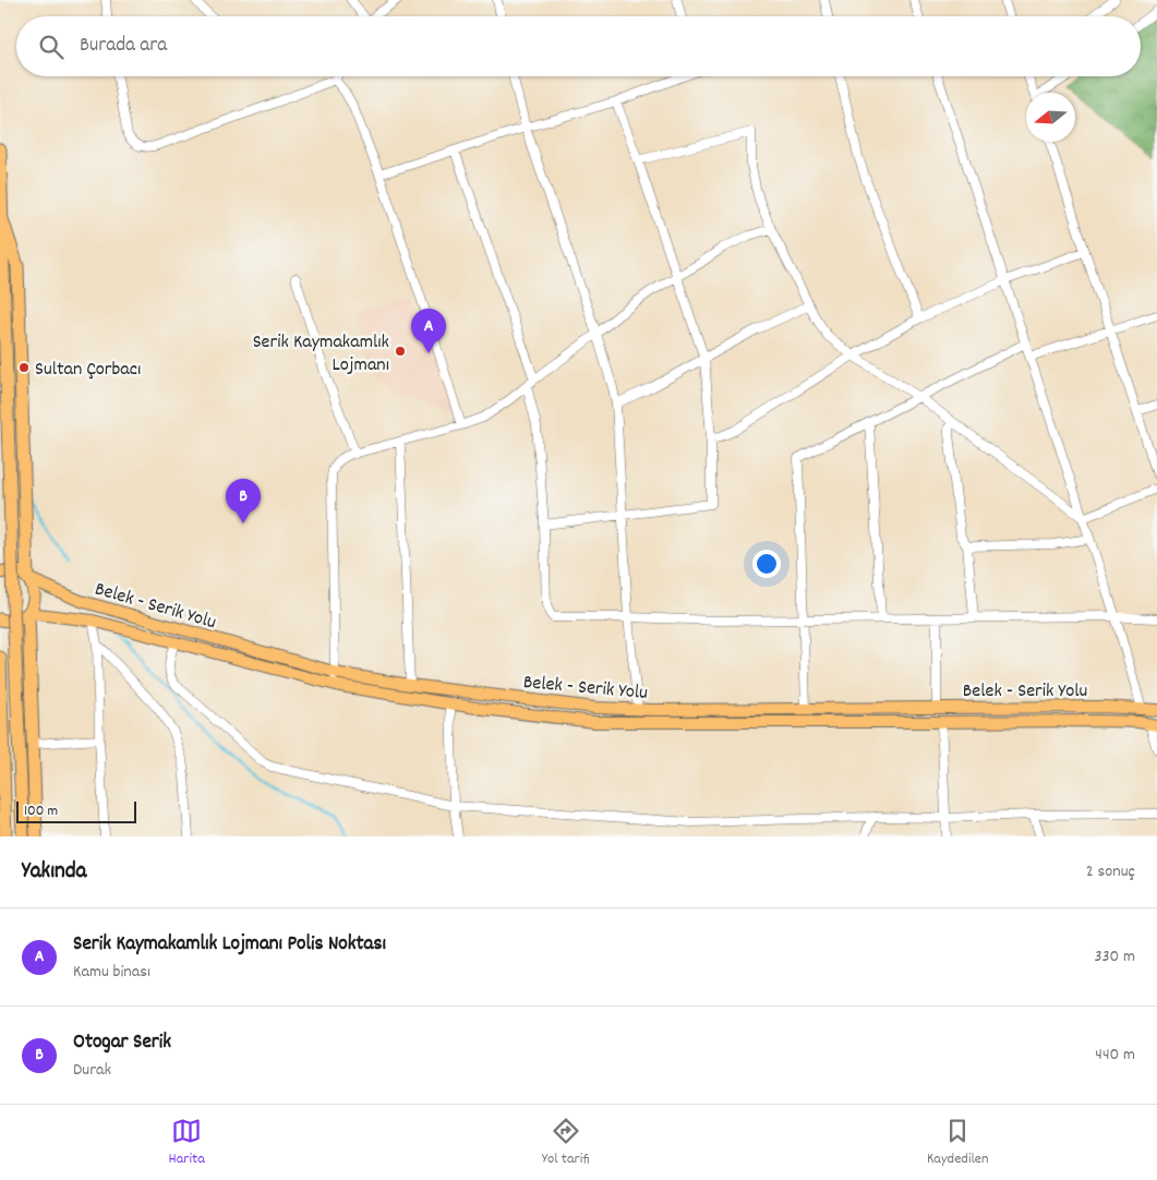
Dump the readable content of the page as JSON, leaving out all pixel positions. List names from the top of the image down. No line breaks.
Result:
{"streets":{"main road":["Belek - Serik Yolu"]},"places":["Serik Kaymakamlık Lojmanı","Sultan Çorbacı"],"scale_bar":"100 m","north":"left","page":{"search":"Burada ara","pins":["A","B"],"scale":"100 m","heading":["Yakında","2 sonuç"],"list":[{"mark":"A","name":"Serik Kaymakamlık Lojmanı Polis Noktası","note":"Kamu binası","value":"330 m"},{"mark":"B","name":"Otogar Serik","note":"Durak","value":"440 m"}],"nav":["Harita","Yol tarifi","Kaydedilen"]}}
